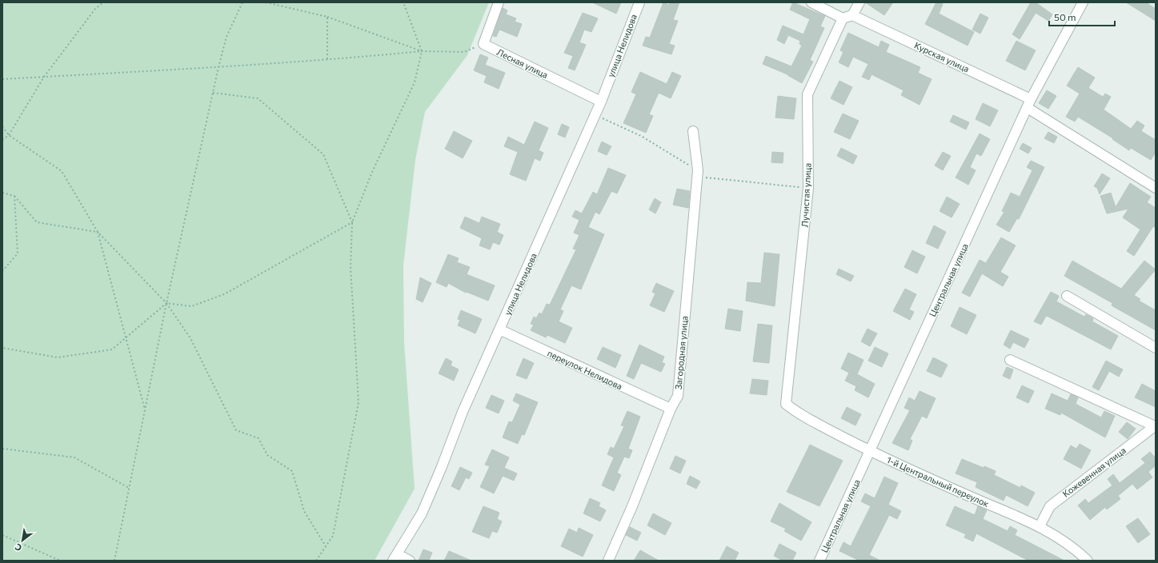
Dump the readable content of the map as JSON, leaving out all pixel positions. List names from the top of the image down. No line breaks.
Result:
{"streets":{"street":["улица Нелидова","Курская улица","Лесная улица","Лучистая улица","Центральная улица","Загородная улица","переулок Нелидова","Кожевенная улица","1-й Центральный переулок"]},"crossings":[["улица Нелидова","Лесная улица"],["улица Нелидова","переулок Нелидова"],["Курская улица","Центральная улица"],["Лучистая улица","1-й Центральный переулок"],["Центральная улица","1-й Центральный переулок"],["Загородная улица","переулок Нелидова"],["Кожевенная улица","1-й Центральный переулок"]],"scale_bar":"50 m","north":"bottom left"}
